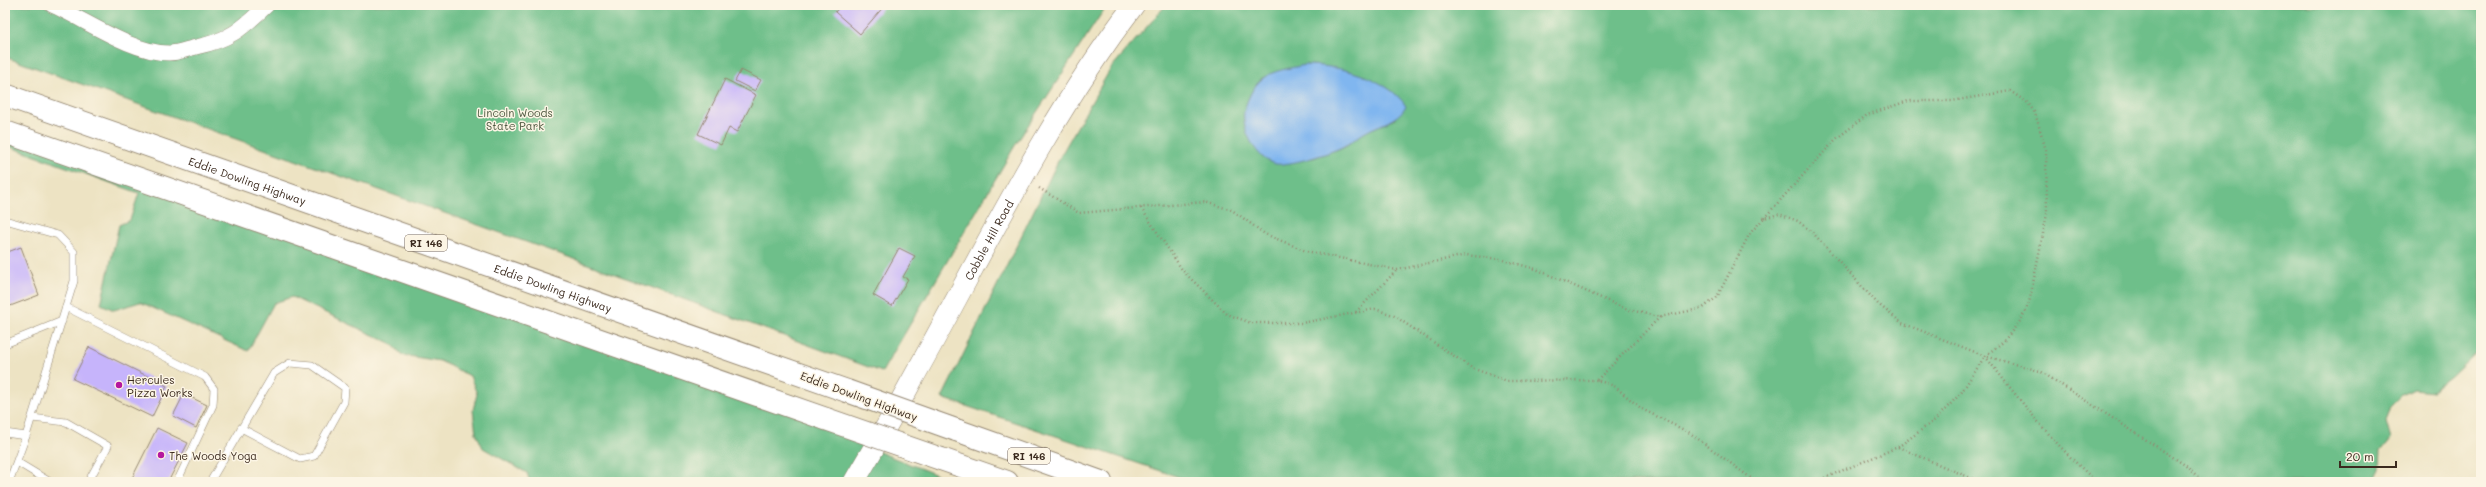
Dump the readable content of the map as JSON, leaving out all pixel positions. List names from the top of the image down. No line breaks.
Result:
{"streets":{"highway":["Eddie Dowling Highway","RI 146"],"street":["Cobble Hill Road"]},"parks":["Lincoln Woods State Park"],"places":["Hercules Pizza Works","The Woods Yoga"],"scale_bar":"20 m"}
